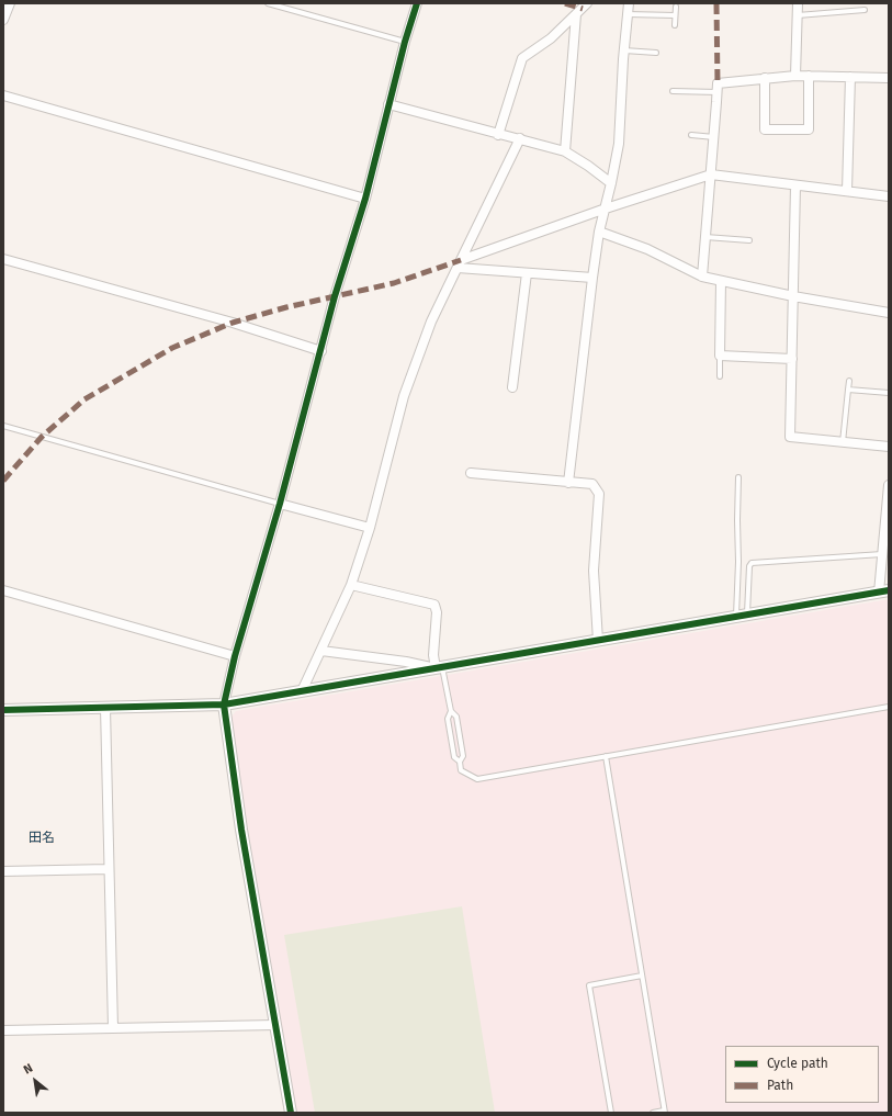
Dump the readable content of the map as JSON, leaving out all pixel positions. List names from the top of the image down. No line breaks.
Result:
{"districts":["田名"],"legend":["Cycle path","Path"],"north":"top left"}
